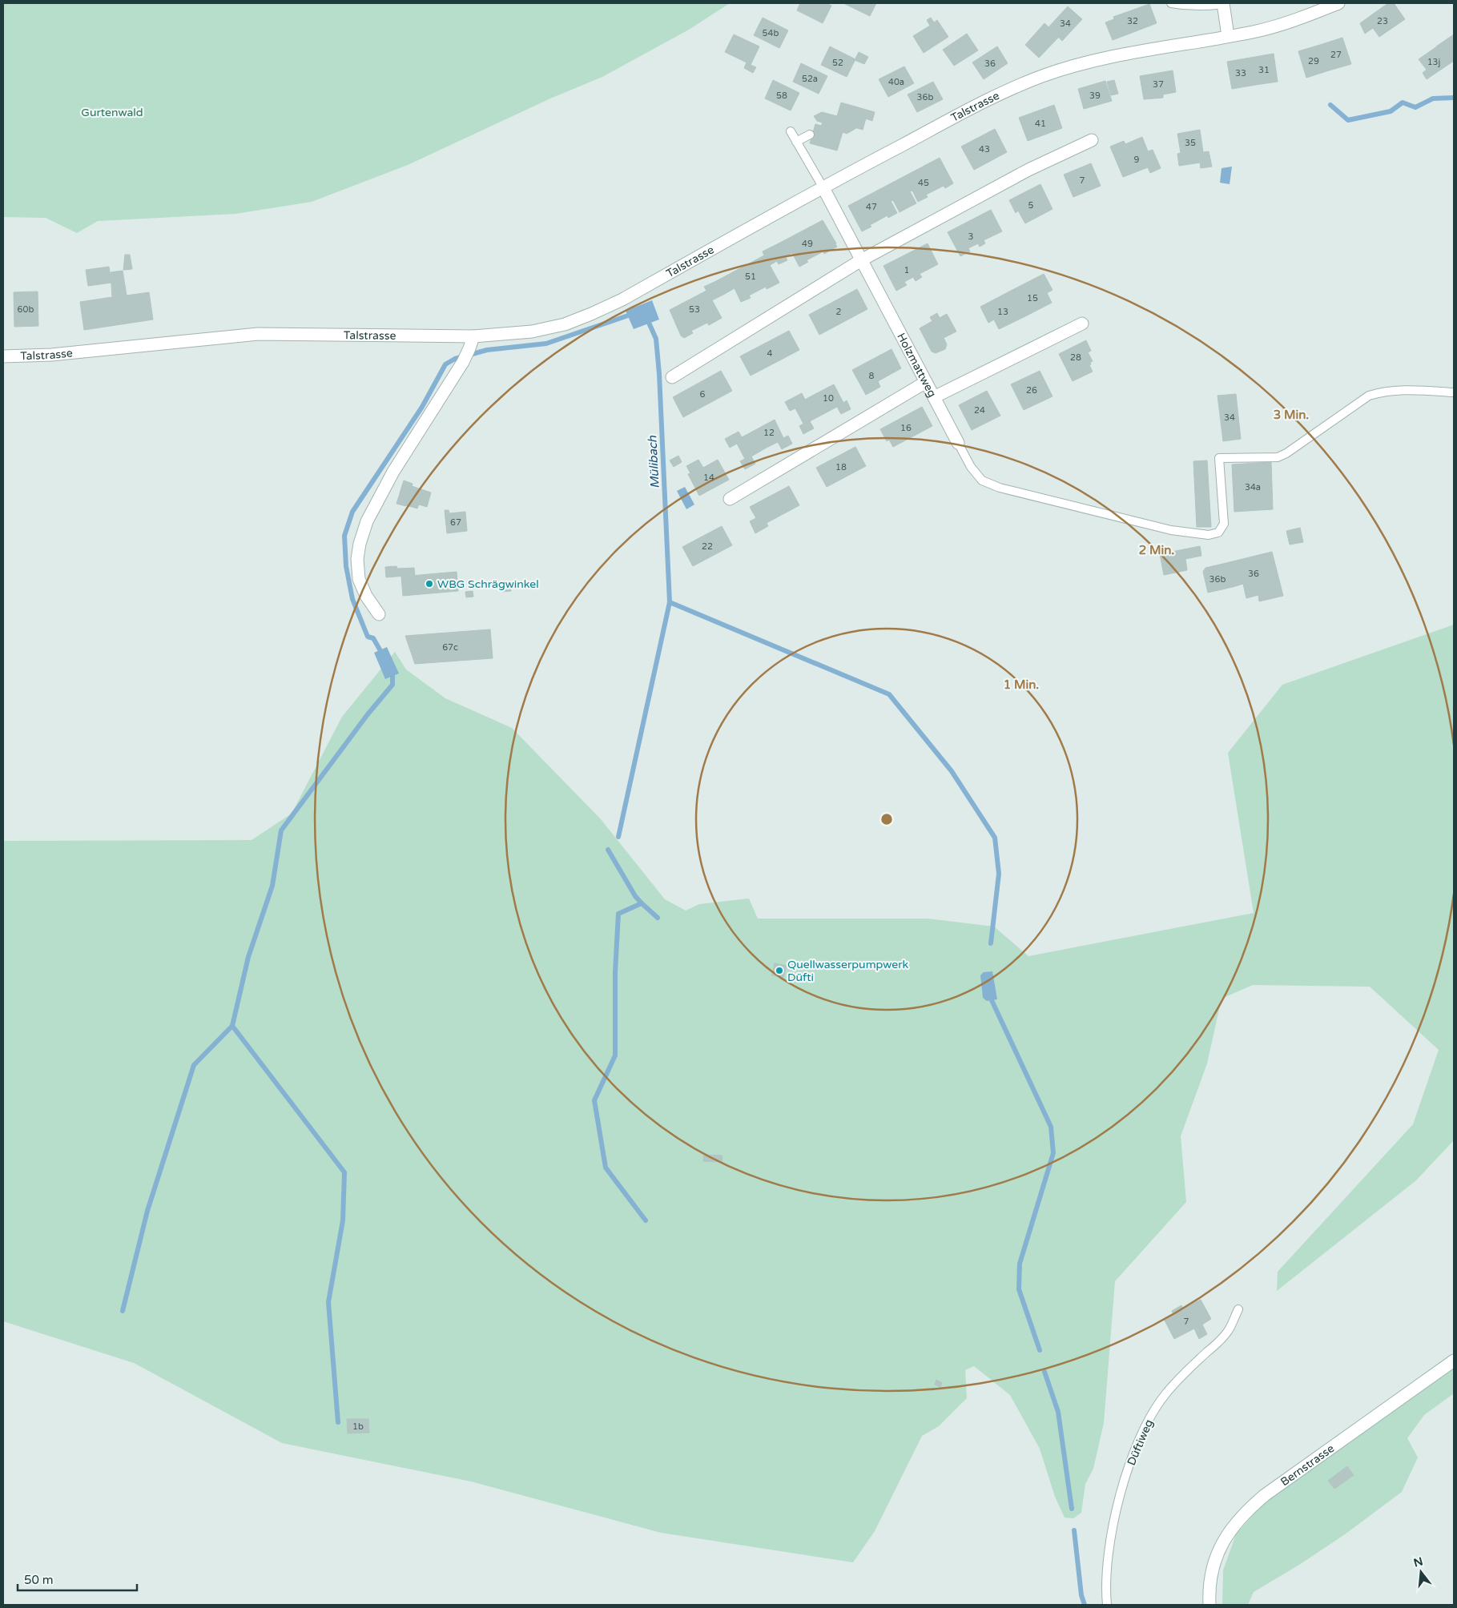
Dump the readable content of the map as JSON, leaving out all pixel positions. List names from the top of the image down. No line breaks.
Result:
{"streets":{"street":["Talstrasse","Holzmattweg","Bernstrasse"],"lane":["Düftiweg"]},"crossings":[["Talstrasse","Holzmattweg"]],"water":["Mülibach"],"parks":["Gurtenwald"],"places":["WBG Schrägwinkel","Quellwasserpumpwerk Düfti"],"house_numbers":["32","23","34","54b","27","29","13j","52","36","31","33","52a","40a","37","58","39","36b","41","35","43","9","7","45","5","47","3","49","1","51","15","60b","53","2","13","4","28","8","26","6","10","24","34","16","12","18","14","34a","67","22","36","36b","67c","7","1b"],"scale_bar":"50 m","north":"top","rings":["3 Min.","2 Min.","1 Min."]}
